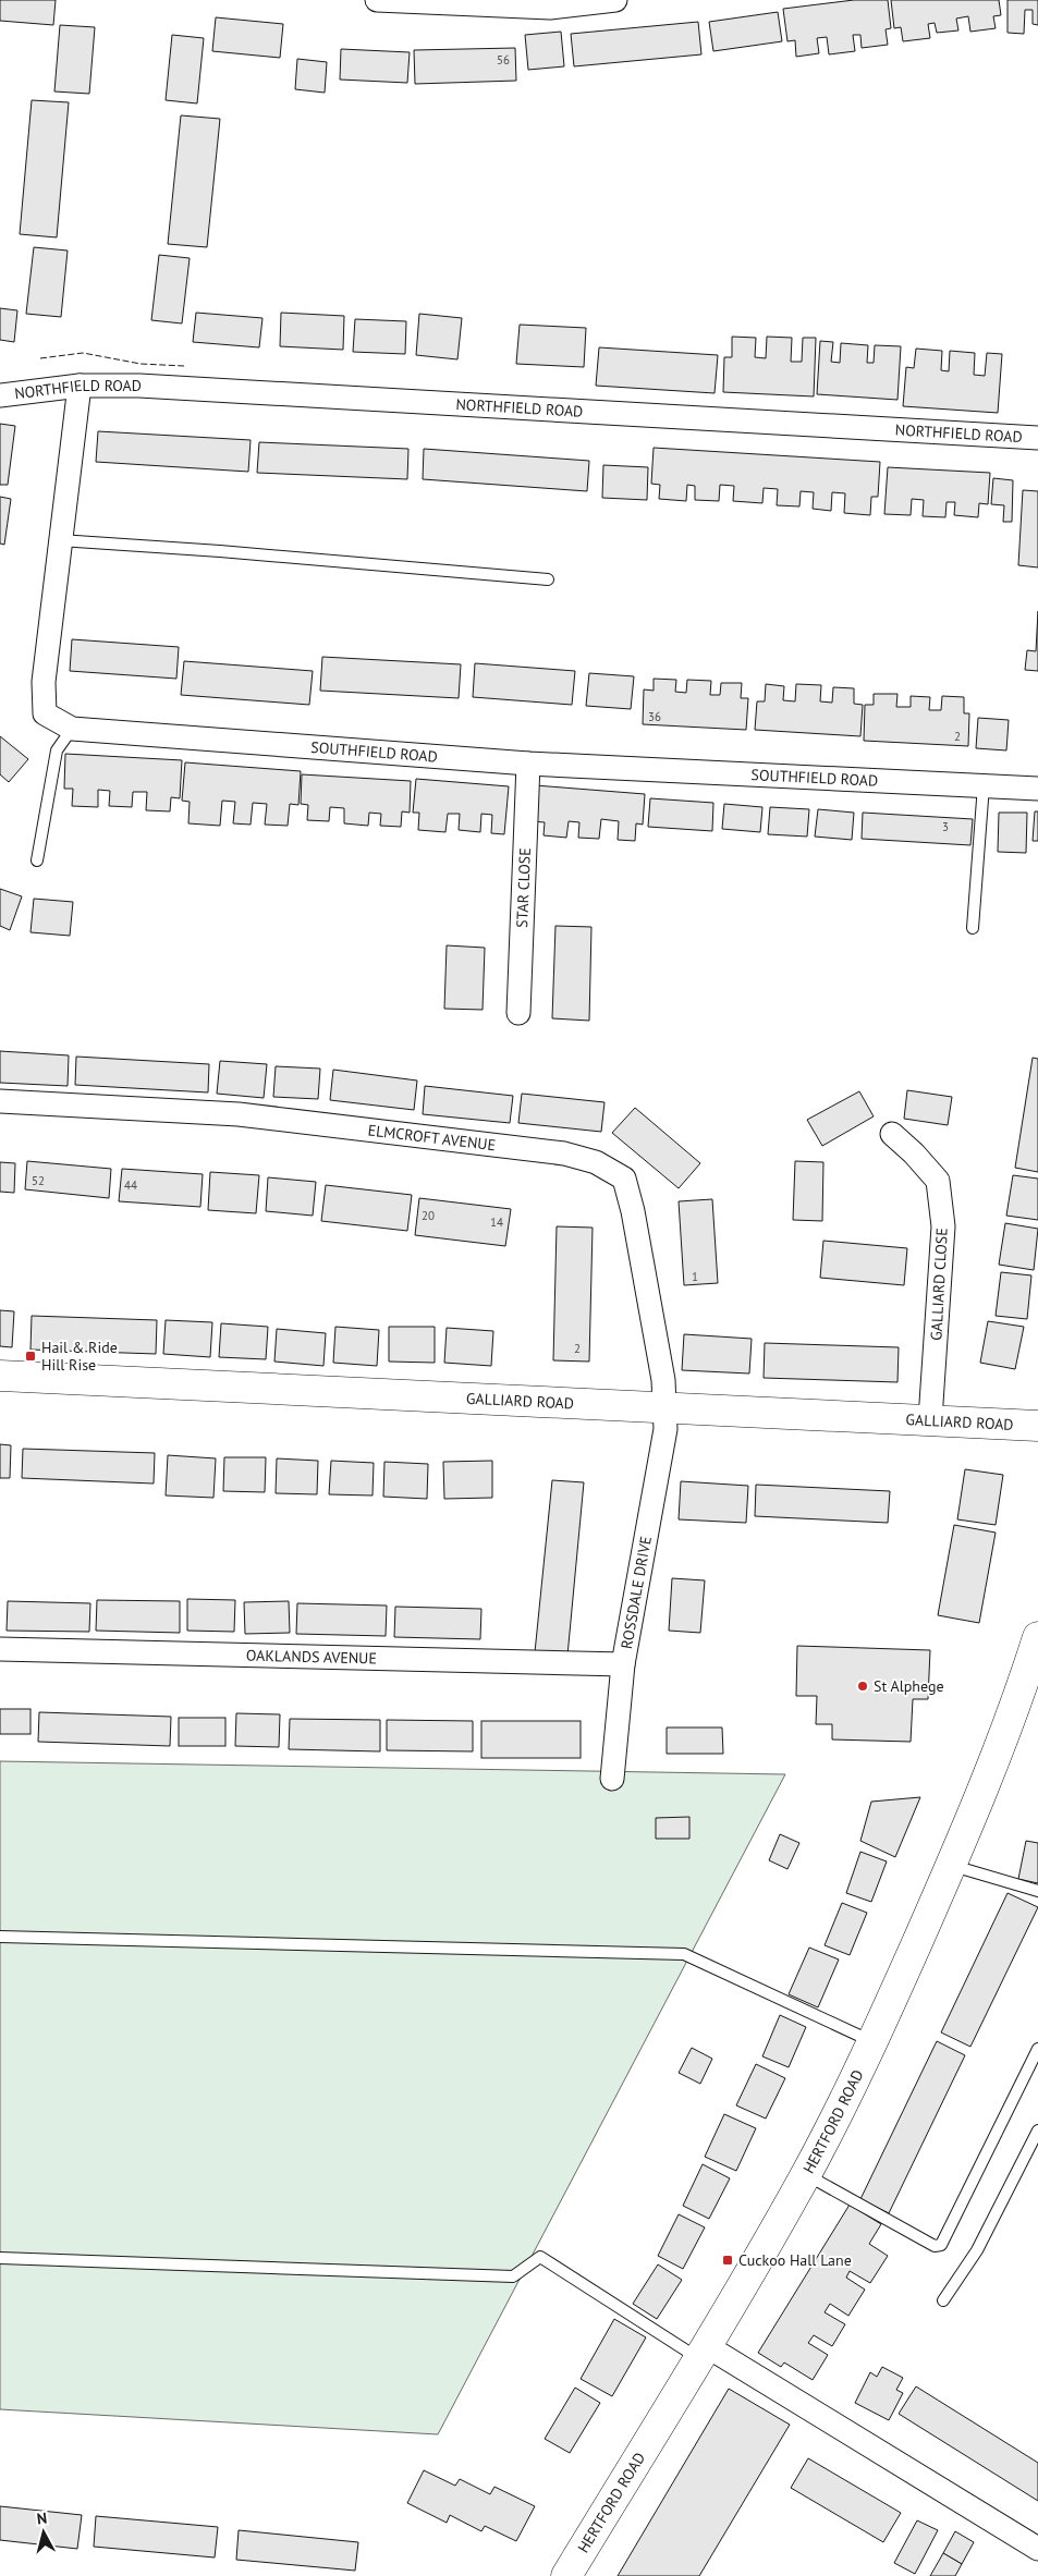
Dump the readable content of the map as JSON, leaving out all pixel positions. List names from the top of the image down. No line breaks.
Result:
{"streets":{"main road":["GALLIARD ROAD","HERTFORD ROAD"],"street":["NORTHFIELD ROAD","SOUTHFIELD ROAD","STAR CLOSE","ELMCROFT AVENUE","GALLIARD CLOSE","ROSSDALE DRIVE","OAKLANDS AVENUE"]},"crossings":[["NORTHFIELD ROAD","SOUTHFIELD ROAD"],["SOUTHFIELD ROAD","STAR CLOSE"],["ELMCROFT AVENUE","GALLIARD ROAD"],["ELMCROFT AVENUE","ROSSDALE DRIVE"],["GALLIARD CLOSE","GALLIARD ROAD"],["GALLIARD ROAD","ROSSDALE DRIVE"],["ROSSDALE DRIVE","OAKLANDS AVENUE"]],"places":{"transit":["Hail & Ride Hill Rise","Cuckoo Hall Lane"],"other":["St Alphege"]},"house_numbers":["56","36","2","3","52","44","20","14","1","2"],"north":"top"}
